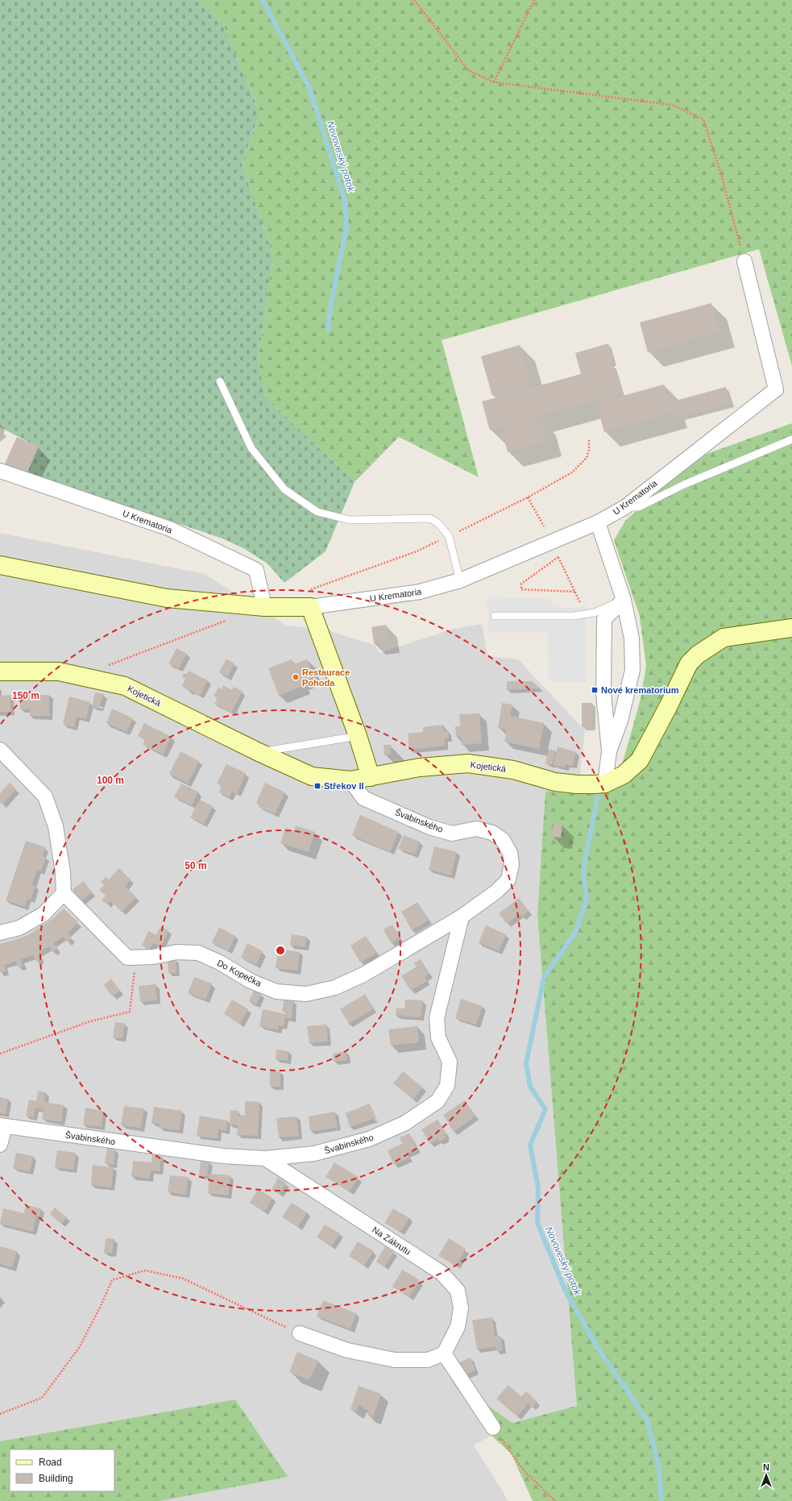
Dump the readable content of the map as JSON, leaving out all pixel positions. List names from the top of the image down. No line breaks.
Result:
{"streets":{"street":["U Krematoria","Kojetická","Švabinského","Do Kopečka","Na Zákrutu"]},"crossings":[["Kojetická","Švabinského"],["Švabinského","Do Kopečka"],["Švabinského","Na Zákrutu"]],"water":["Novoveský potok"],"places":{"other":["Restaurace Pohoda"],"transit":["Nové krematorium","Střekov II"]},"legend":["Road","Building"],"north":"top","rings":["150 m","100 m","50 m"]}
